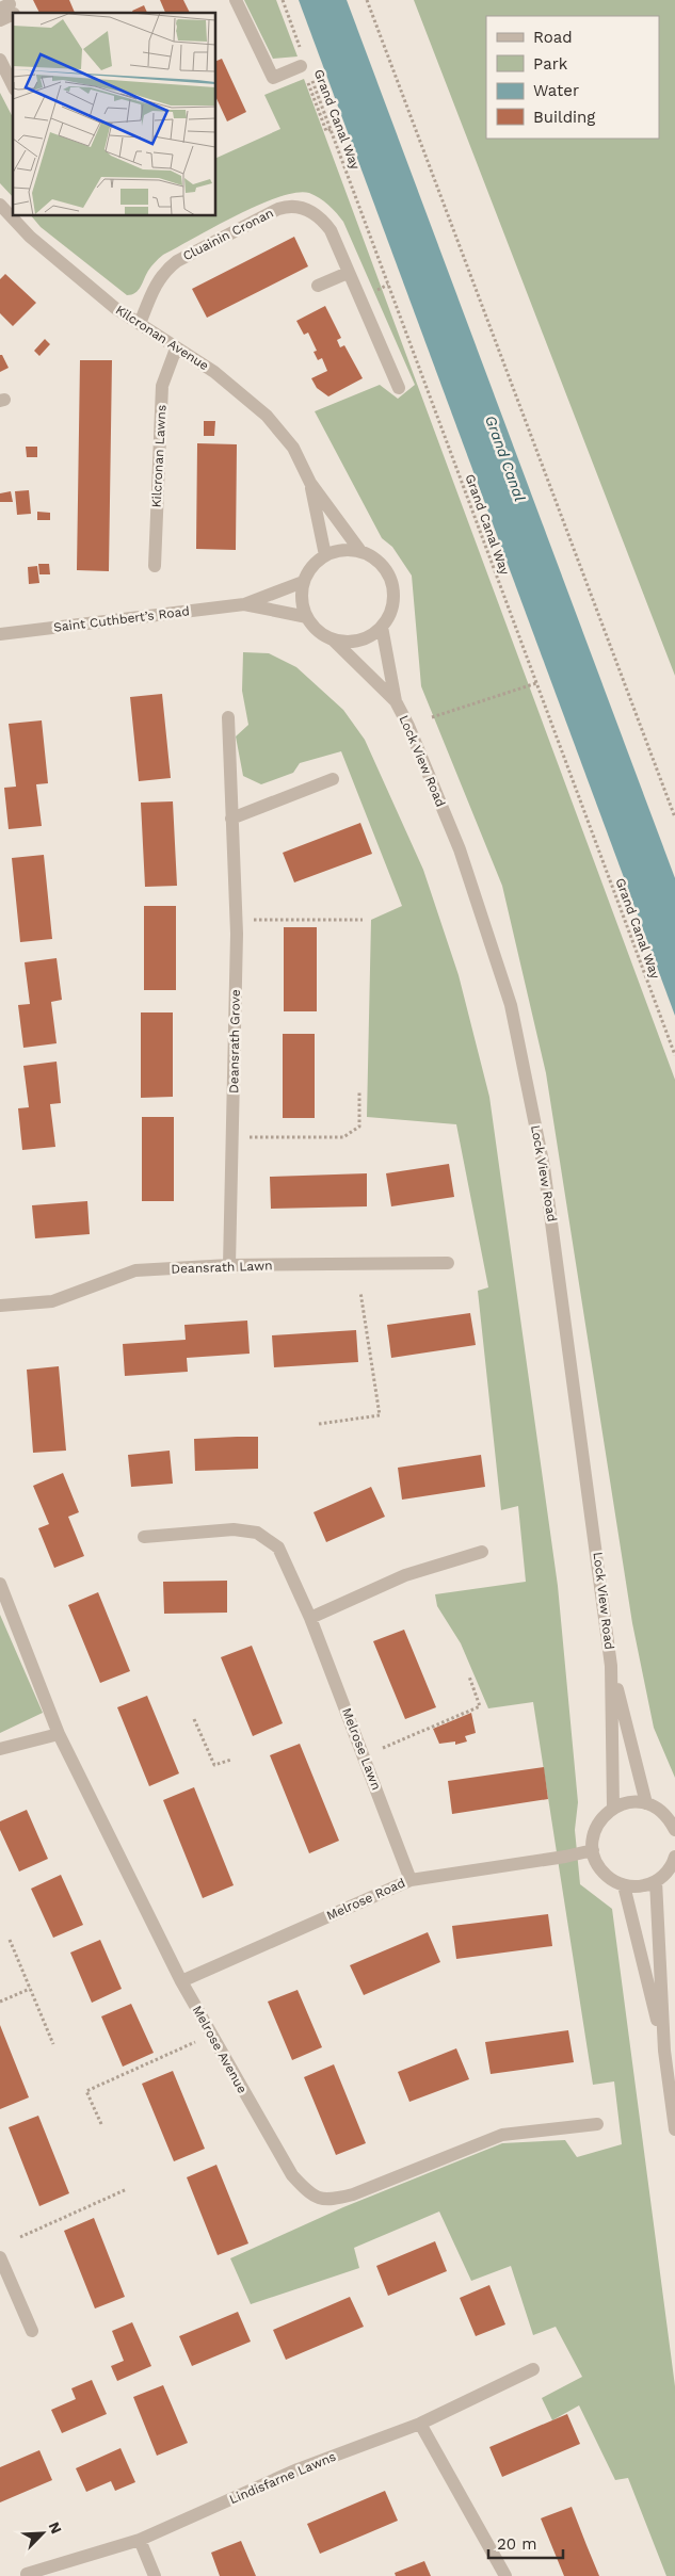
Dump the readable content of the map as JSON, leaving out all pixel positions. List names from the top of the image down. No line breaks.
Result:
{"streets":{"street":["Cluainin Cronan","Kilcronan Avenue","Kilcronan Lawns","Saint Cuthbert’s Road","Lock View Road","Deansrath Grove","Deansrath Lawn","Melrose Lawn","Melrose Road","Melrose Avenue","Lindisfarne Lawns"],"path":["Grand Canal Way"]},"crossings":[["Cluainin Cronan","Kilcronan Avenue"],["Kilcronan Avenue","Kilcronan Lawns"],["Kilcronan Avenue","Saint Cuthbert’s Road"],["Kilcronan Avenue","Lock View Road"],["Saint Cuthbert’s Road","Lock View Road"],["Deansrath Grove","Deansrath Lawn"],["Melrose Lawn","Melrose Road"],["Melrose Road","Melrose Avenue"]],"water":["Grand Canal"],"legend":["Road","Park","Water","Building"],"scale_bar":"20 m","north":"top right"}
